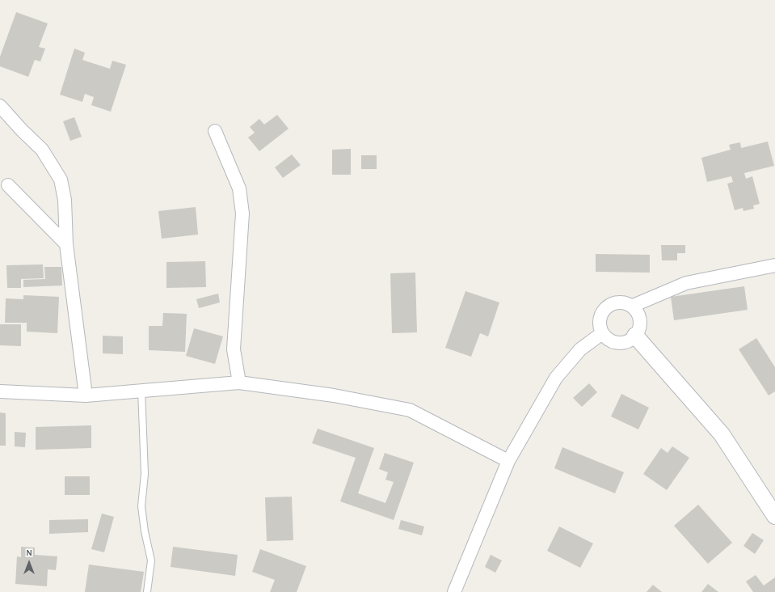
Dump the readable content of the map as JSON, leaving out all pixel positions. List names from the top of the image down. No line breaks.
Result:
{"north":"top"}
